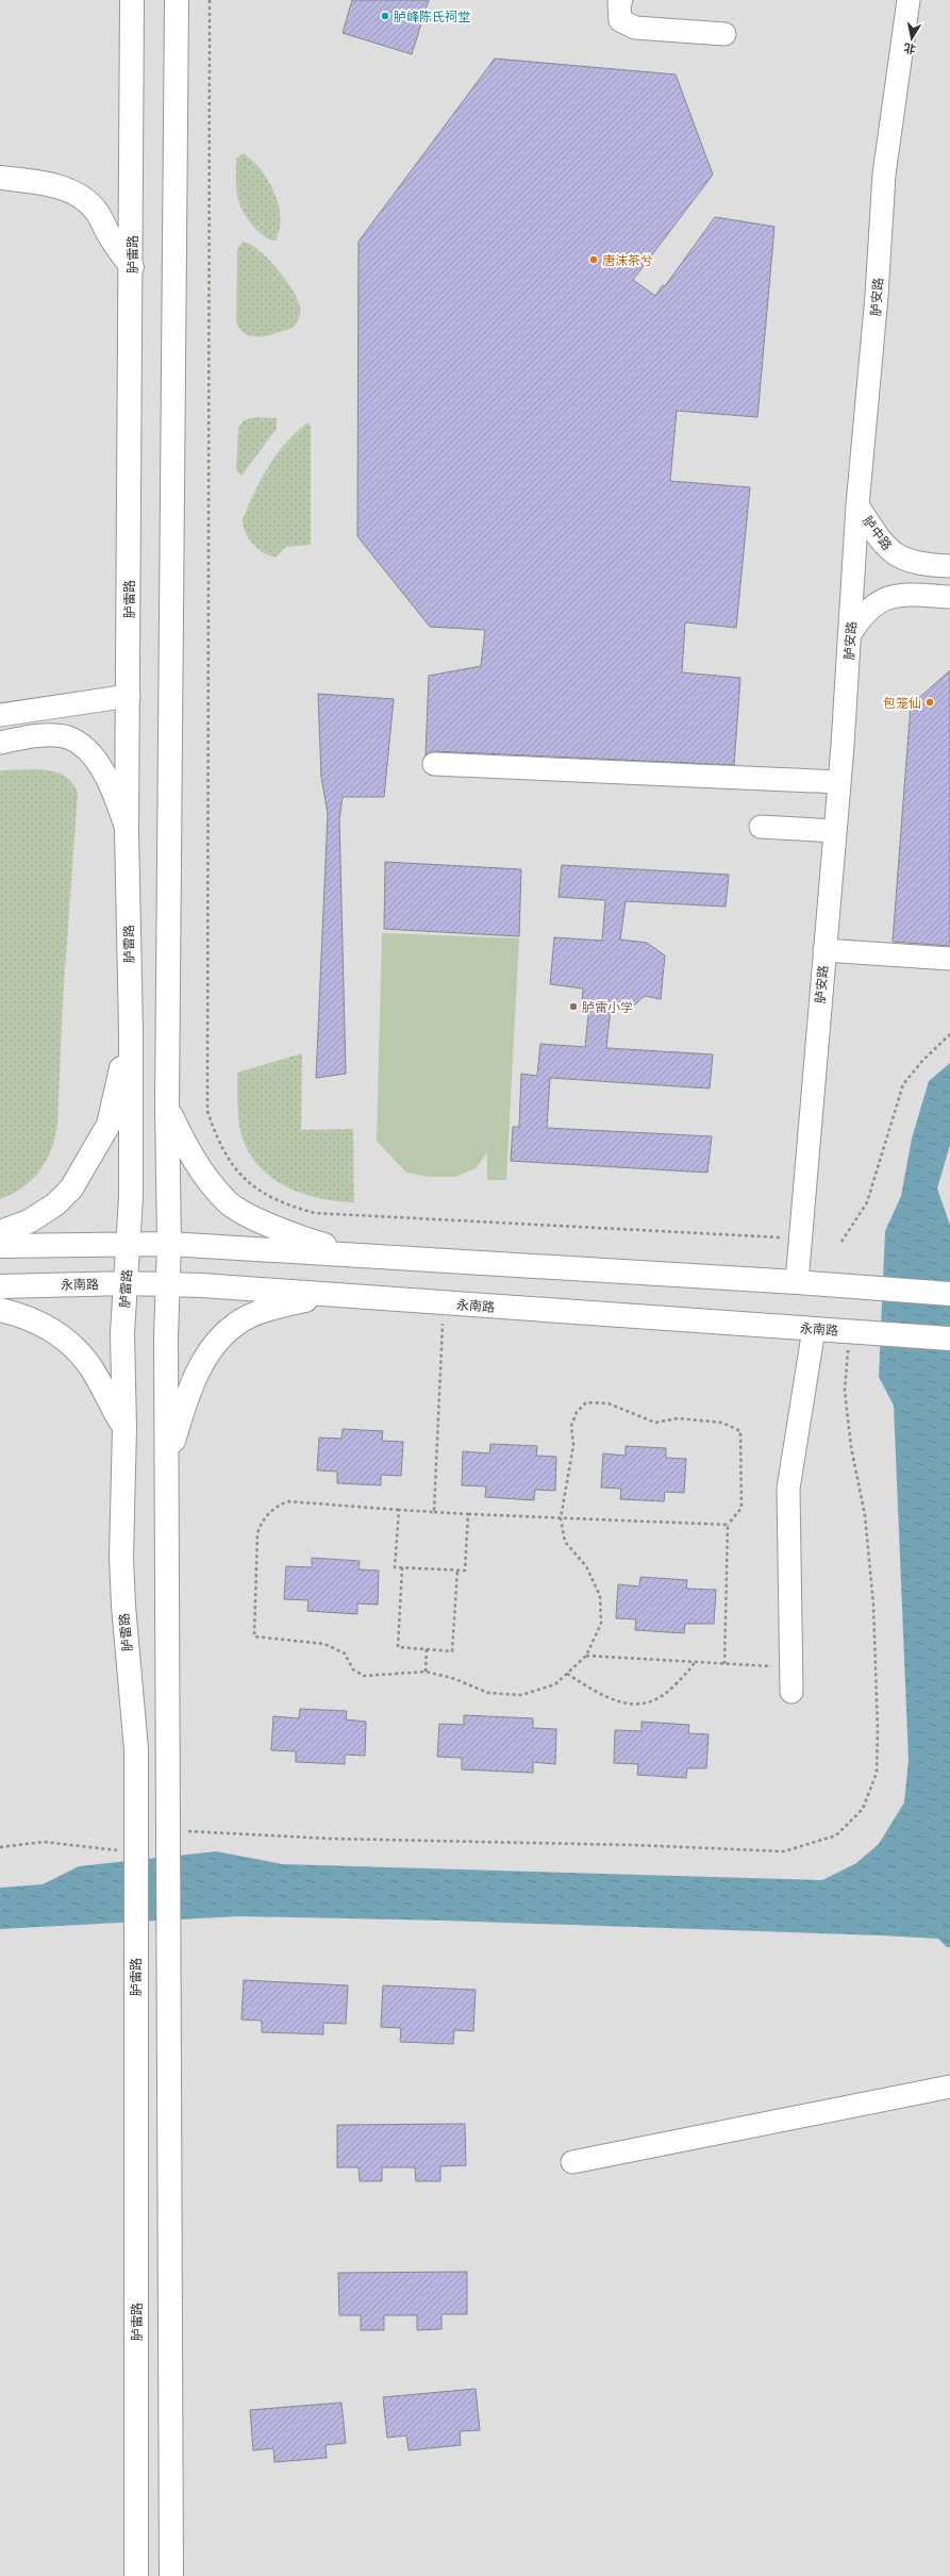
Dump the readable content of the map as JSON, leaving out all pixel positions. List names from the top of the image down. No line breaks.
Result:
{"streets":{"main road":["胪雷路","永南路"],"street":["胪安路","胪中路"]},"crossings":[["胪雷路","永南路"],["胪安路","胪中路"]],"places":["胪峰陈氏祠堂","唐沫茶兮","包笼仙","胪雷小学"],"north":"bottom"}
